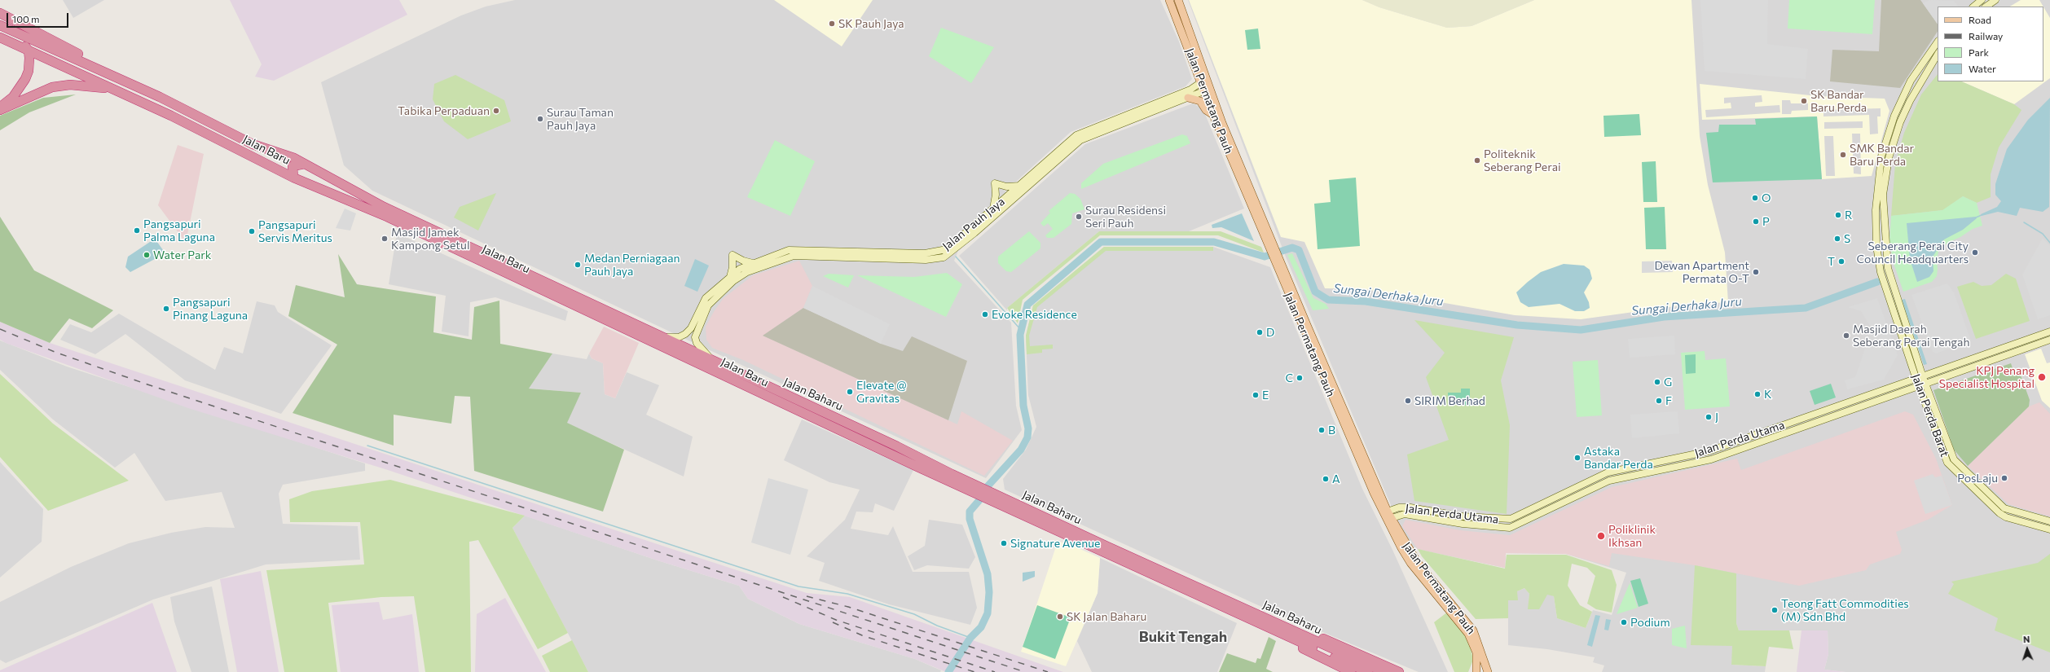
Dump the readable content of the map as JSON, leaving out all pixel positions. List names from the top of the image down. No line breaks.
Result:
{"streets":{"highway":["Jalan Baru","Jalan Baharu"],"main road":["Jalan Permatang Pauh"],"street":["Jalan Pauh Jaya","Jalan Perda Barat","Jalan Perda Utama"]},"crossings":[["Jalan Permatang Pauh","Jalan Pauh Jaya"],["Jalan Permatang Pauh","Jalan Perda Utama"],["Jalan Baru","Jalan Pauh Jaya"],["Jalan Baru","Jalan Baharu"],["Jalan Pauh Jaya","Jalan Baharu"],["Jalan Perda Barat","Jalan Perda Utama"]],"districts":["Bukit Tengah"],"water":["Sungai Derhaka Juru"],"places":["SK Pauh Jaya","SK Bandar Baru Perda","Tabika Perpaduan","Surau Taman Pauh Jaya","SMK Bandar Baru Perda","Politeknik Seberang Perai","O","R","Surau Residensi Seri Pauh","P","Pangsapuri Palma Laguna","Pangsapuri Servis Meritus","Masjid Jamek Kampong Setul","S","Seberang Perai City Council Headquarters","Water Park","T","Medan Perniagaan Pauh Jaya","Dewan Apartment Permata O-T","Pangsapuri Pinang Laguna","Evoke Residence","D","Masjid Daerah Seberang Perai Tengah","KPJ Penang Specialist Hospital","C","G","Elevate @ Gravitas","K","E","SIRIM Berhad","F","J","B","Astaka Bandar Perda","PosLaju","A","Poliklinik Ikhsan","Signature Avenue","Teong Fatt Commodities (M) Sdn Bhd","SK Jalan Baharu","Podium"],"legend":["Road","Railway","Park","Water"],"scale_bar":"100 m","north":"top"}
